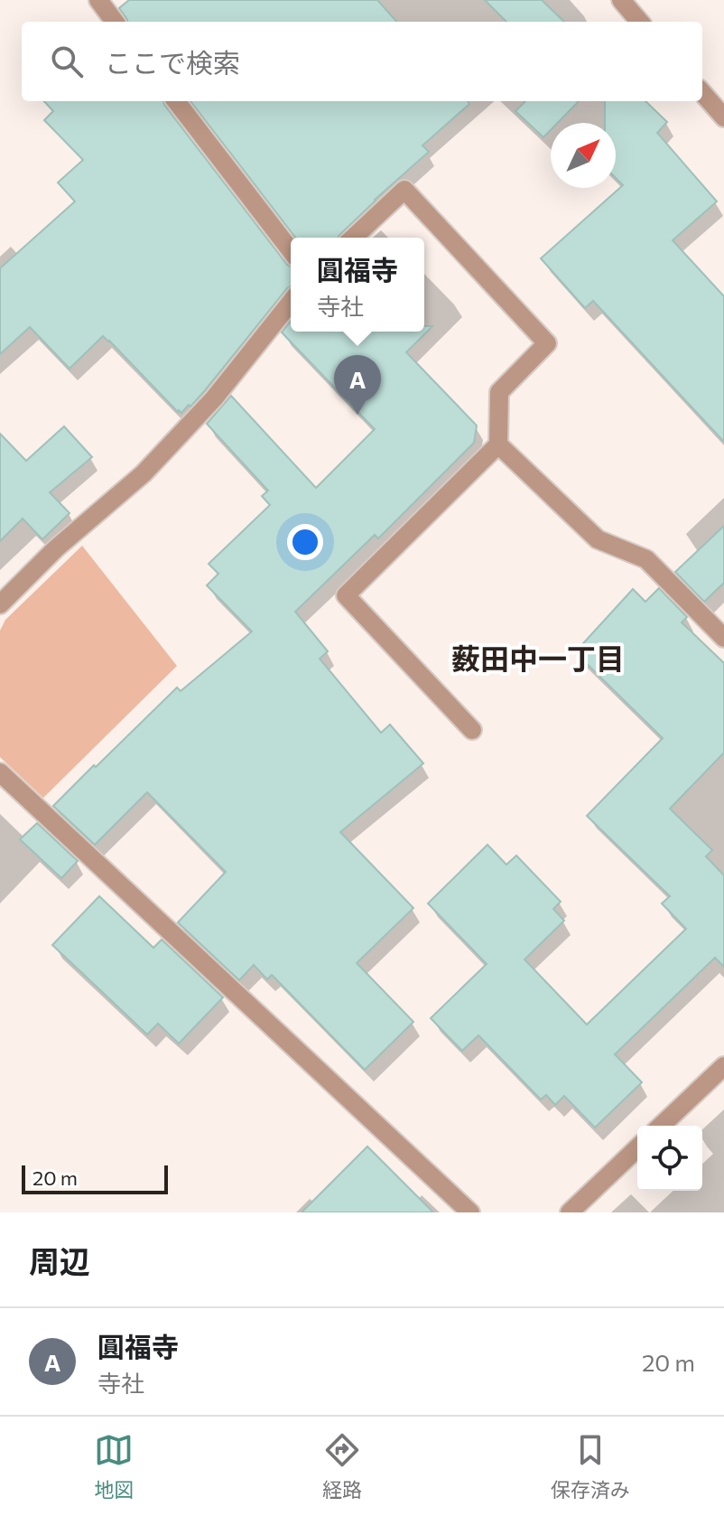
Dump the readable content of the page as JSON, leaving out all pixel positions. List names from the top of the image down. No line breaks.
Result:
{"districts":["薮田中一丁目"],"scale_bar":"20 m","north":"top right","page":{"search":"ここで検索","popup":["圓福寺","寺社"],"pins":"A","scale":"20 m","heading":"周辺","list":[{"mark":"A","name":"圓福寺","note":"寺社","value":"20 m"}],"nav":["地図","経路","保存済み"]}}
